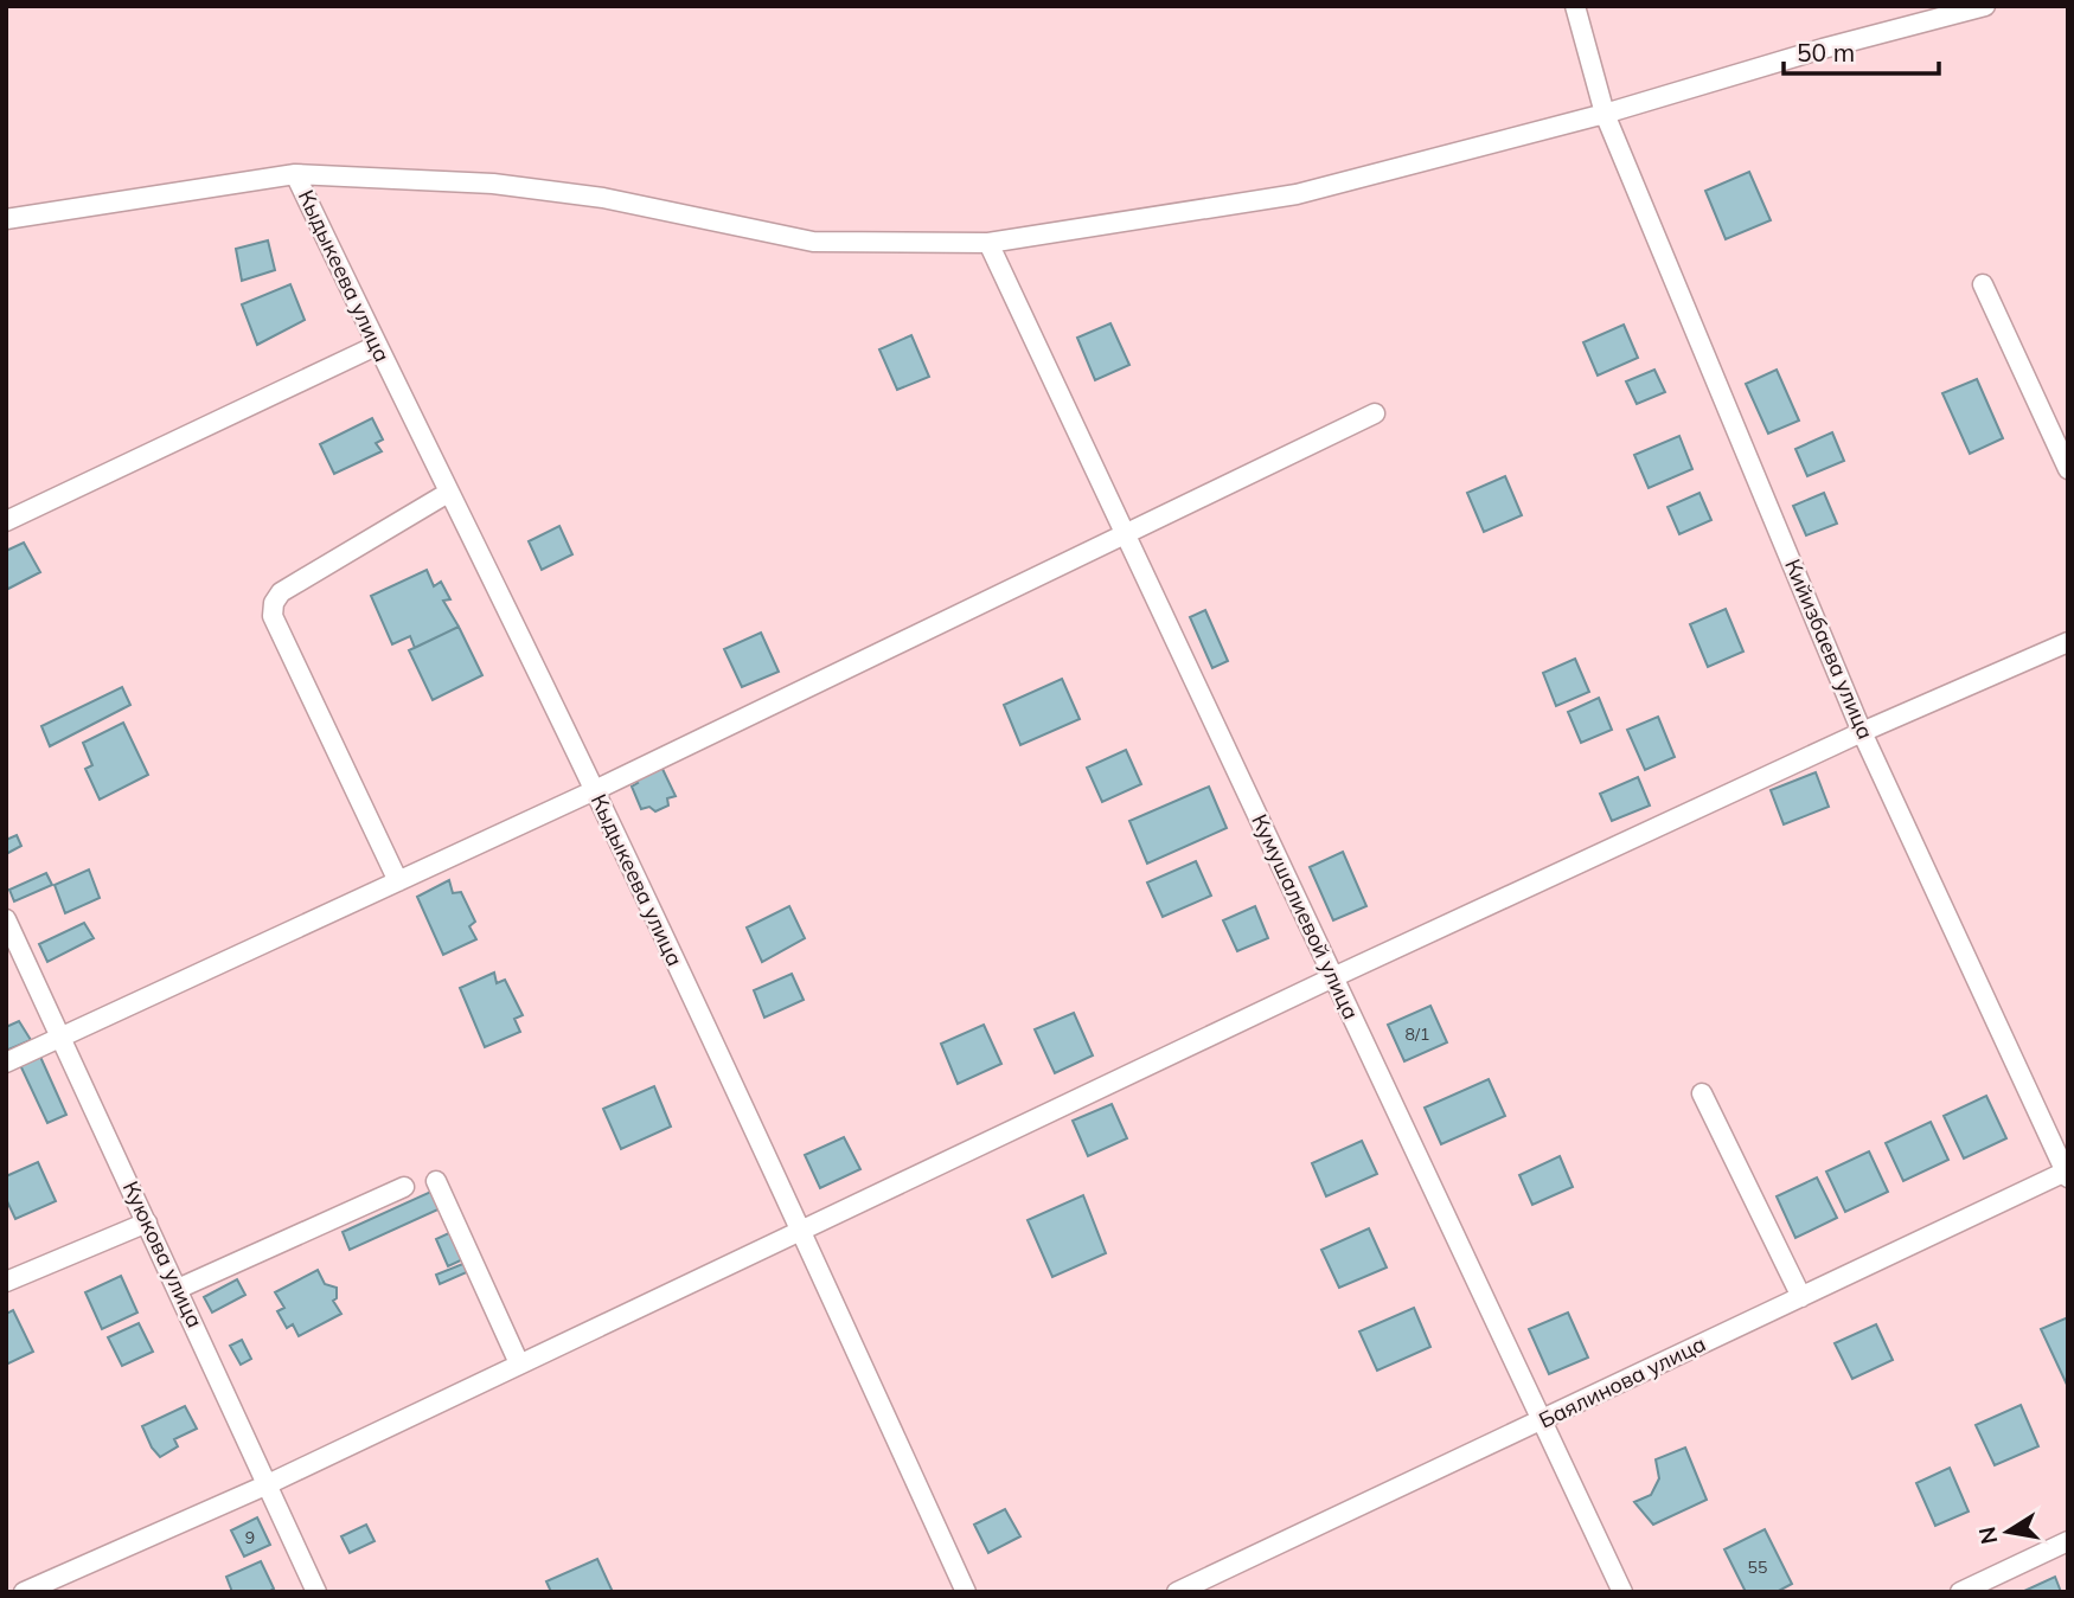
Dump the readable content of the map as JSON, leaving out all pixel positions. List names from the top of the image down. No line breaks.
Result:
{"streets":{"street":["Кыдыкеева улица","Кийизбаева улица","Кумушалиевой улица","Куюкова улица","Баялинова улица"]},"crossings":[["Кийизбаева улица","Баялинова улица"],["Кумушалиевой улица","Баялинова улица"]],"house_numbers":["8/1","9","55"],"scale_bar":"50 m","north":"left"}
